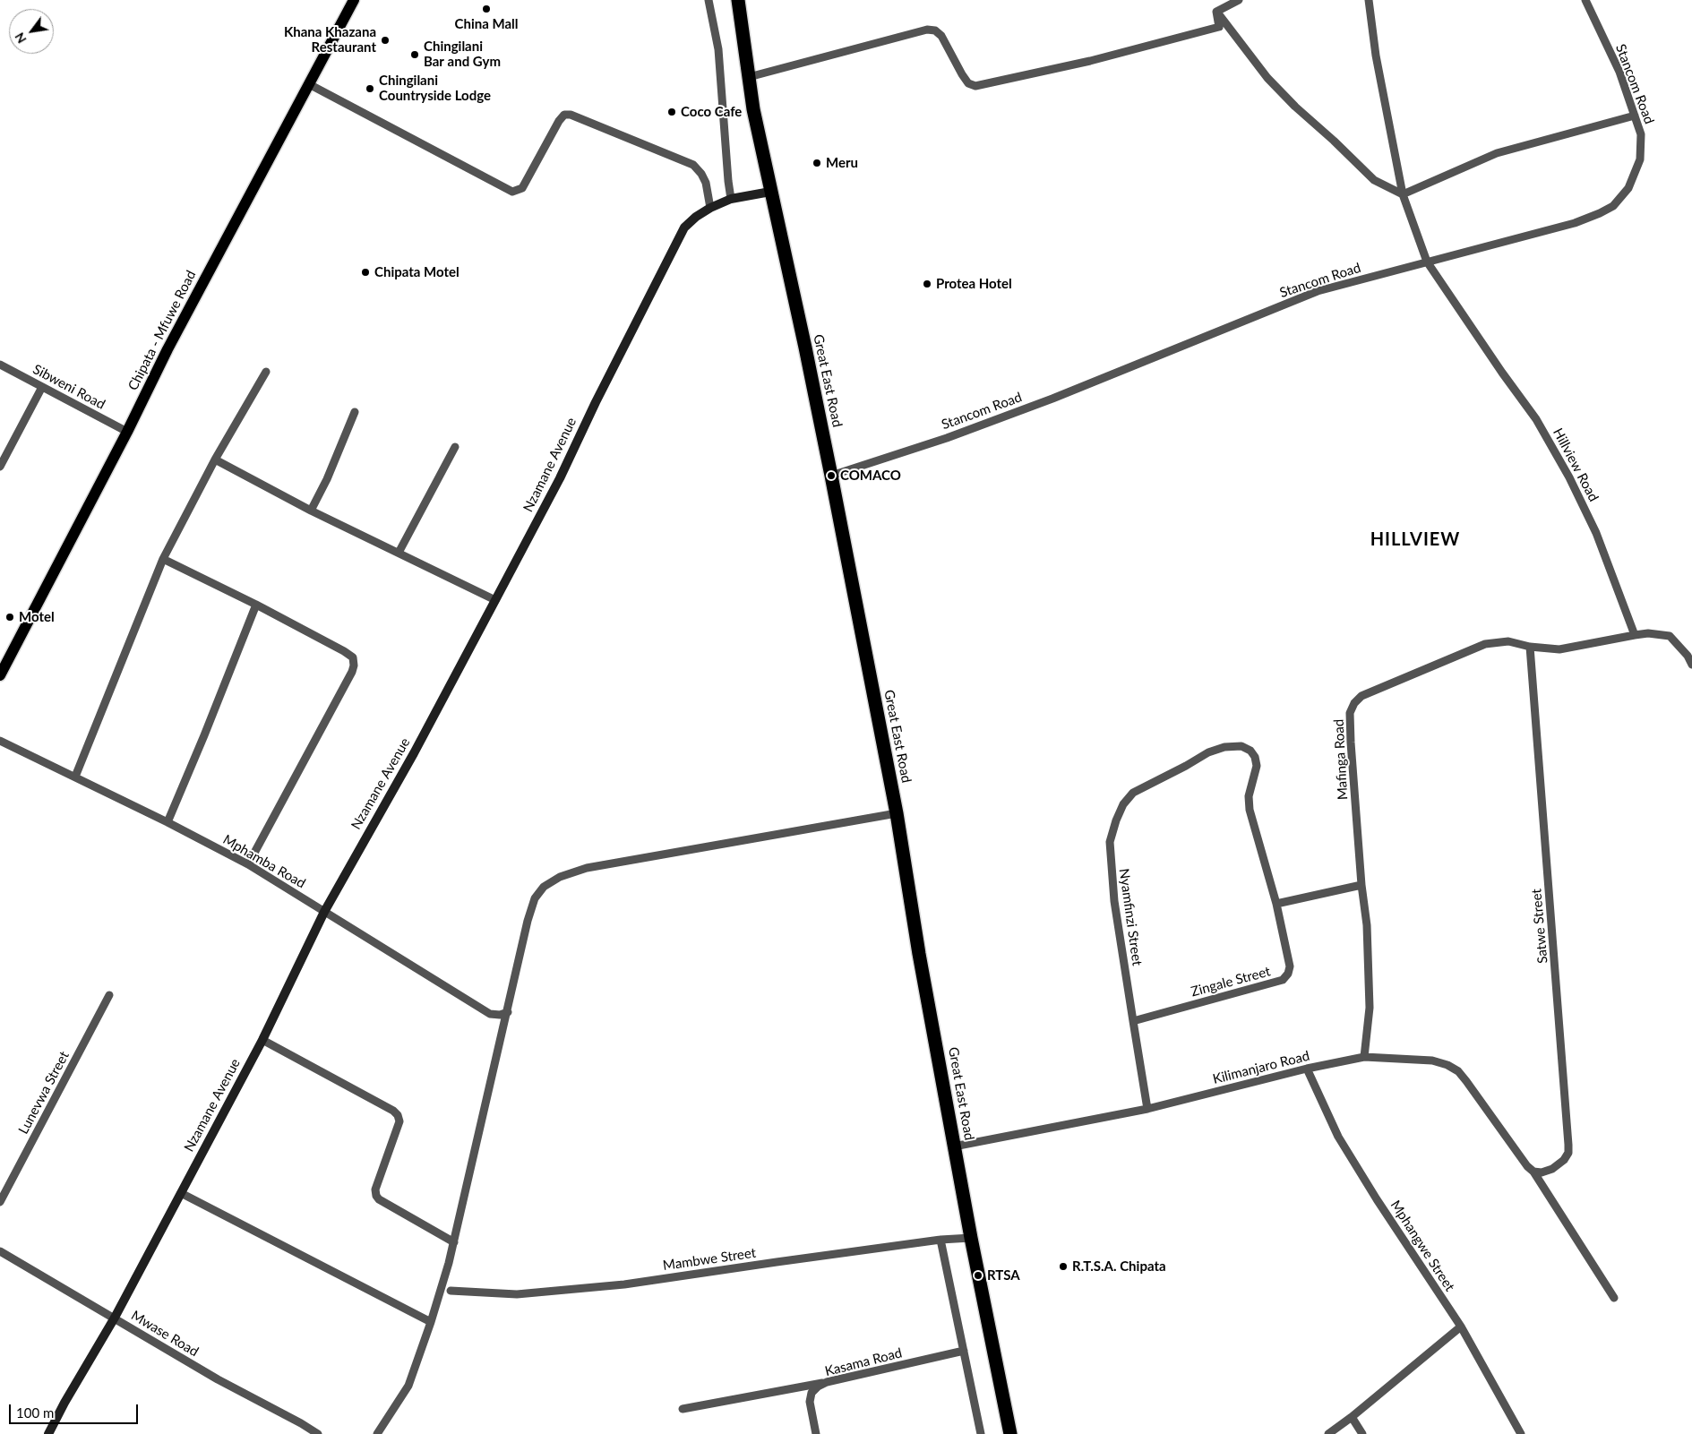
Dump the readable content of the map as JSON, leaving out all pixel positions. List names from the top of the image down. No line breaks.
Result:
{"streets":{"highway":["Great East Road"],"main road":["Chipata - Mfuwe Road"],"street":["Stancom Road","Sibweni Road","Nzamane Avenue","Hillview Road","Mafinga Road","Mphamba Road","Nyamfinzi Street","Satwe Street","Zingale Street","Kilimanjaro Road","Lunevwa Street","Mphangwe Street","Mambwe Street","Mwase Road","Kasama Road"]},"crossings":[["Stancom Road","Great East Road"],["Stancom Road","Hillview Road"],["Chipata - Mfuwe Road","Sibweni Road"],["Great East Road","Nzamane Avenue"],["Great East Road","Kilimanjaro Road"],["Great East Road","Mambwe Street"],["Nzamane Avenue","Mphamba Road"],["Nzamane Avenue","Mwase Road"],["Hillview Road","Mafinga Road"],["Mafinga Road","Satwe Street"],["Mafinga Road","Kilimanjaro Road"],["Nyamfinzi Street","Zingale Street"],["Nyamfinzi Street","Kilimanjaro Road"],["Satwe Street","Kilimanjaro Road"],["Kilimanjaro Road","Mphangwe Street"]],"districts":["HILLVIEW"],"places":["China Mall","Khana Khazana Restaurant","Chingilani Bar and Gym","Chingilani Countryside Lodge","Coco Cafe","Meru","Chipata Motel","Protea Hotel","COMACO","Motel","R.T.S.A. Chipata","RTSA"],"scale_bar":"100 m","north":"bottom left"}
